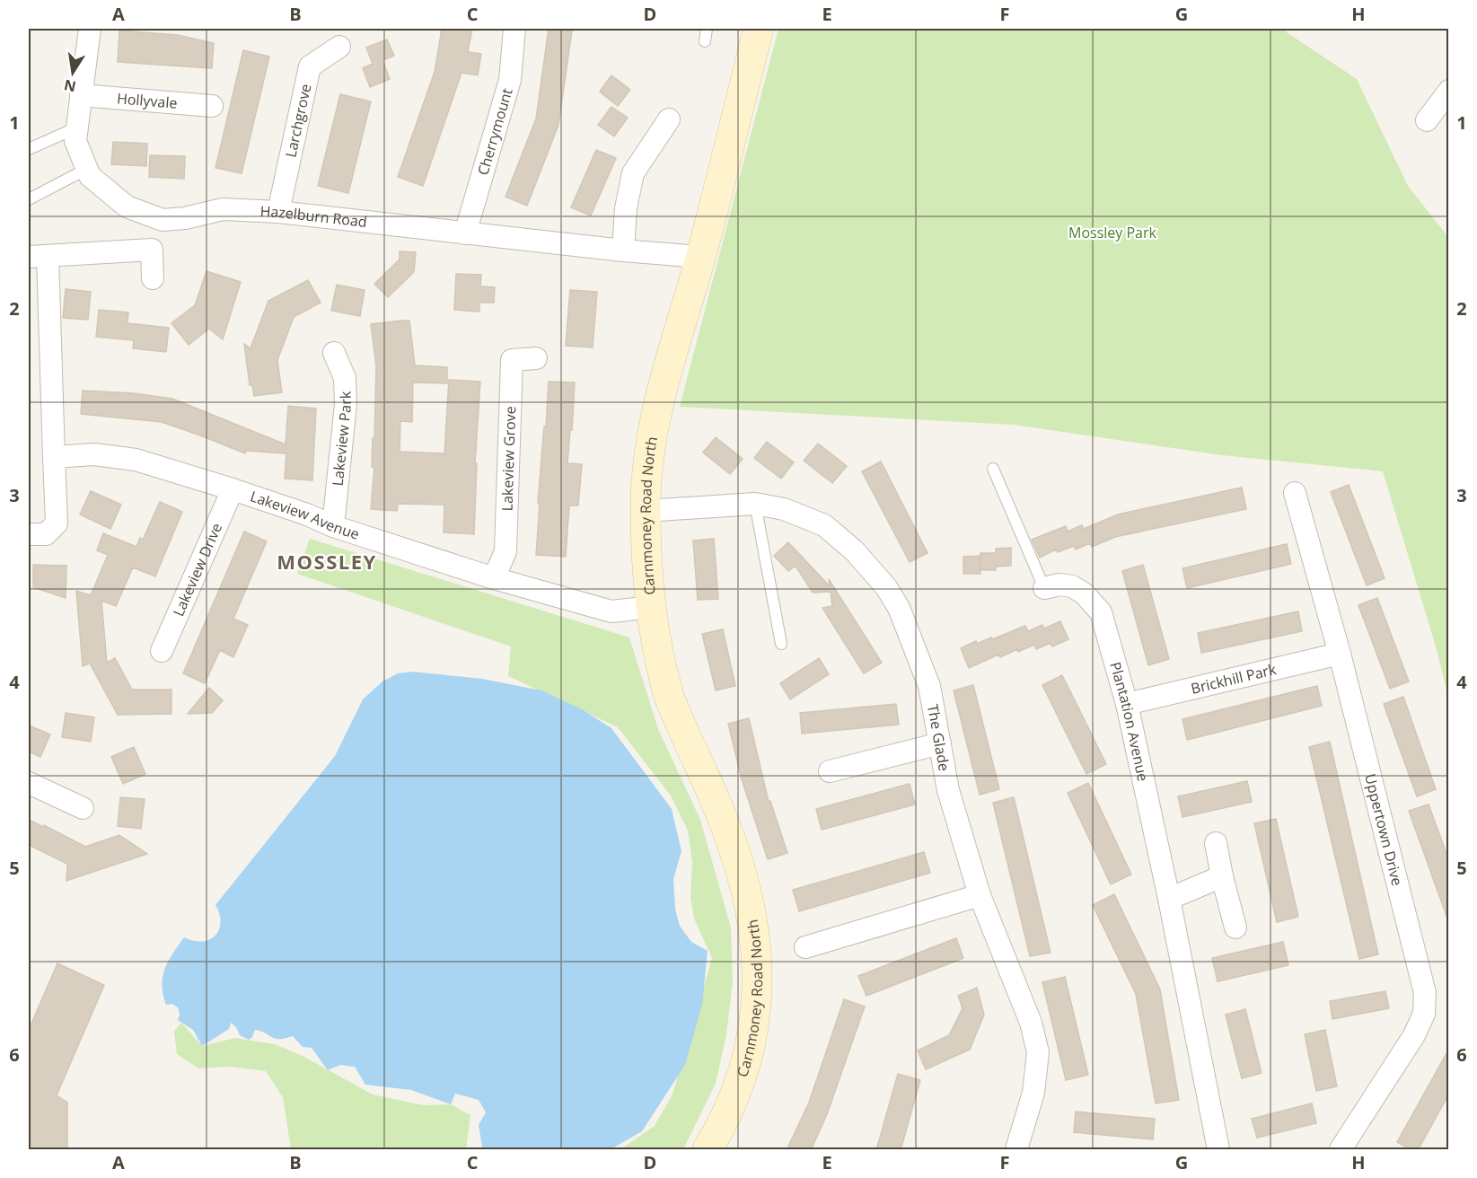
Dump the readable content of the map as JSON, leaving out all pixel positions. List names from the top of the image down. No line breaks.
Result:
{"streets":{"street":["Hollyvale","Larchgrove","Cherrymount","Hazelburn Road","Lakeview Park","Lakeview Grove","Lakeview Avenue","Carnmoney Road North","Lakeview Drive","Brickhill Park","Plantation Avenue","The Glade","Uppertown Drive"]},"crossings":[["Hollyvale","Hazelburn Road"],["Larchgrove","Hazelburn Road"],["Cherrymount","Hazelburn Road"],["Hazelburn Road","Carnmoney Road North"],["Lakeview Park","Lakeview Avenue"],["Lakeview Grove","Lakeview Avenue"],["Lakeview Avenue","Carnmoney Road North"],["Lakeview Avenue","Lakeview Drive"],["Carnmoney Road North","The Glade"],["Brickhill Park","Plantation Avenue"],["Brickhill Park","Uppertown Drive"]],"districts":["MOSSLEY"],"parks":["Mossley Park"],"north":"bottom","grid":{"columns":["A","B","C","D","E","F","G","H"],"rows":["1","2","3","4","5","6"]}}
